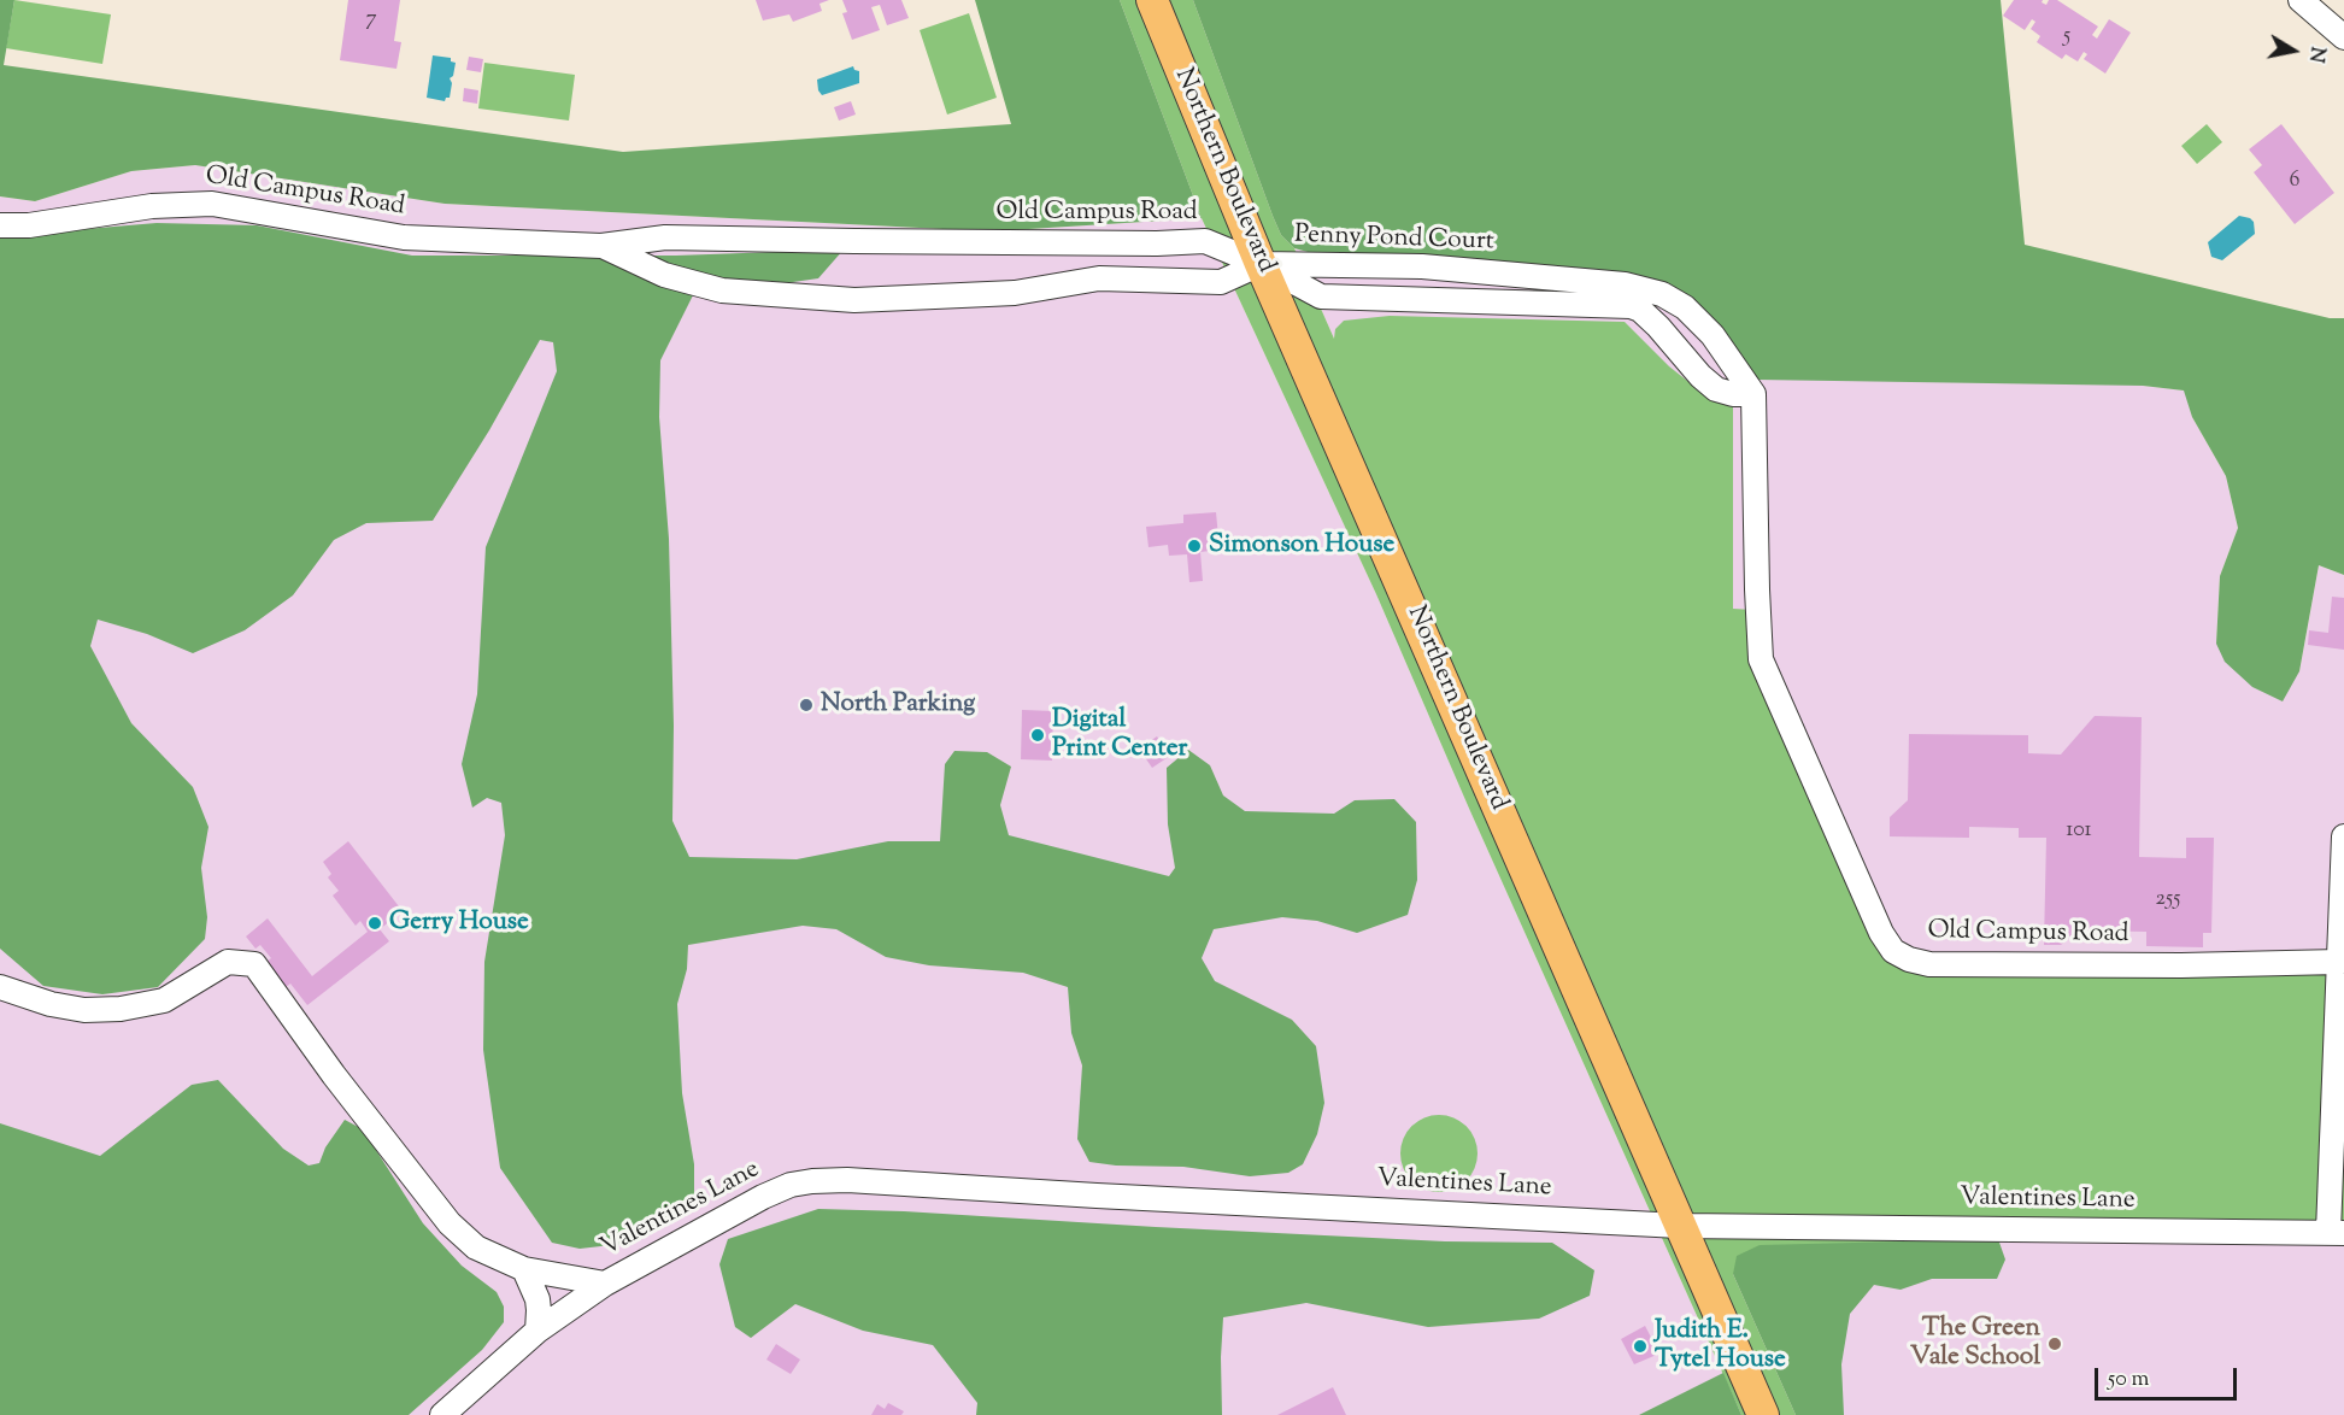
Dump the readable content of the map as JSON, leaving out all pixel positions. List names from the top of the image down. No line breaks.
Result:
{"streets":{"main road":["Northern Boulevard"],"street":["Old Campus Road","Penny Pond Court","Valentines Lane"]},"crossings":[["Northern Boulevard","Old Campus Road"],["Northern Boulevard","Penny Pond Court"],["Northern Boulevard","Valentines Lane"],["Old Campus Road","Penny Pond Court"]],"places":["Simonson House","North Parking","Digital Print Center","Gerry House","The Green Vale School","Judith E. Tytel House"],"house_numbers":["7","5","6","101","255"],"scale_bar":"50 m","north":"right"}
